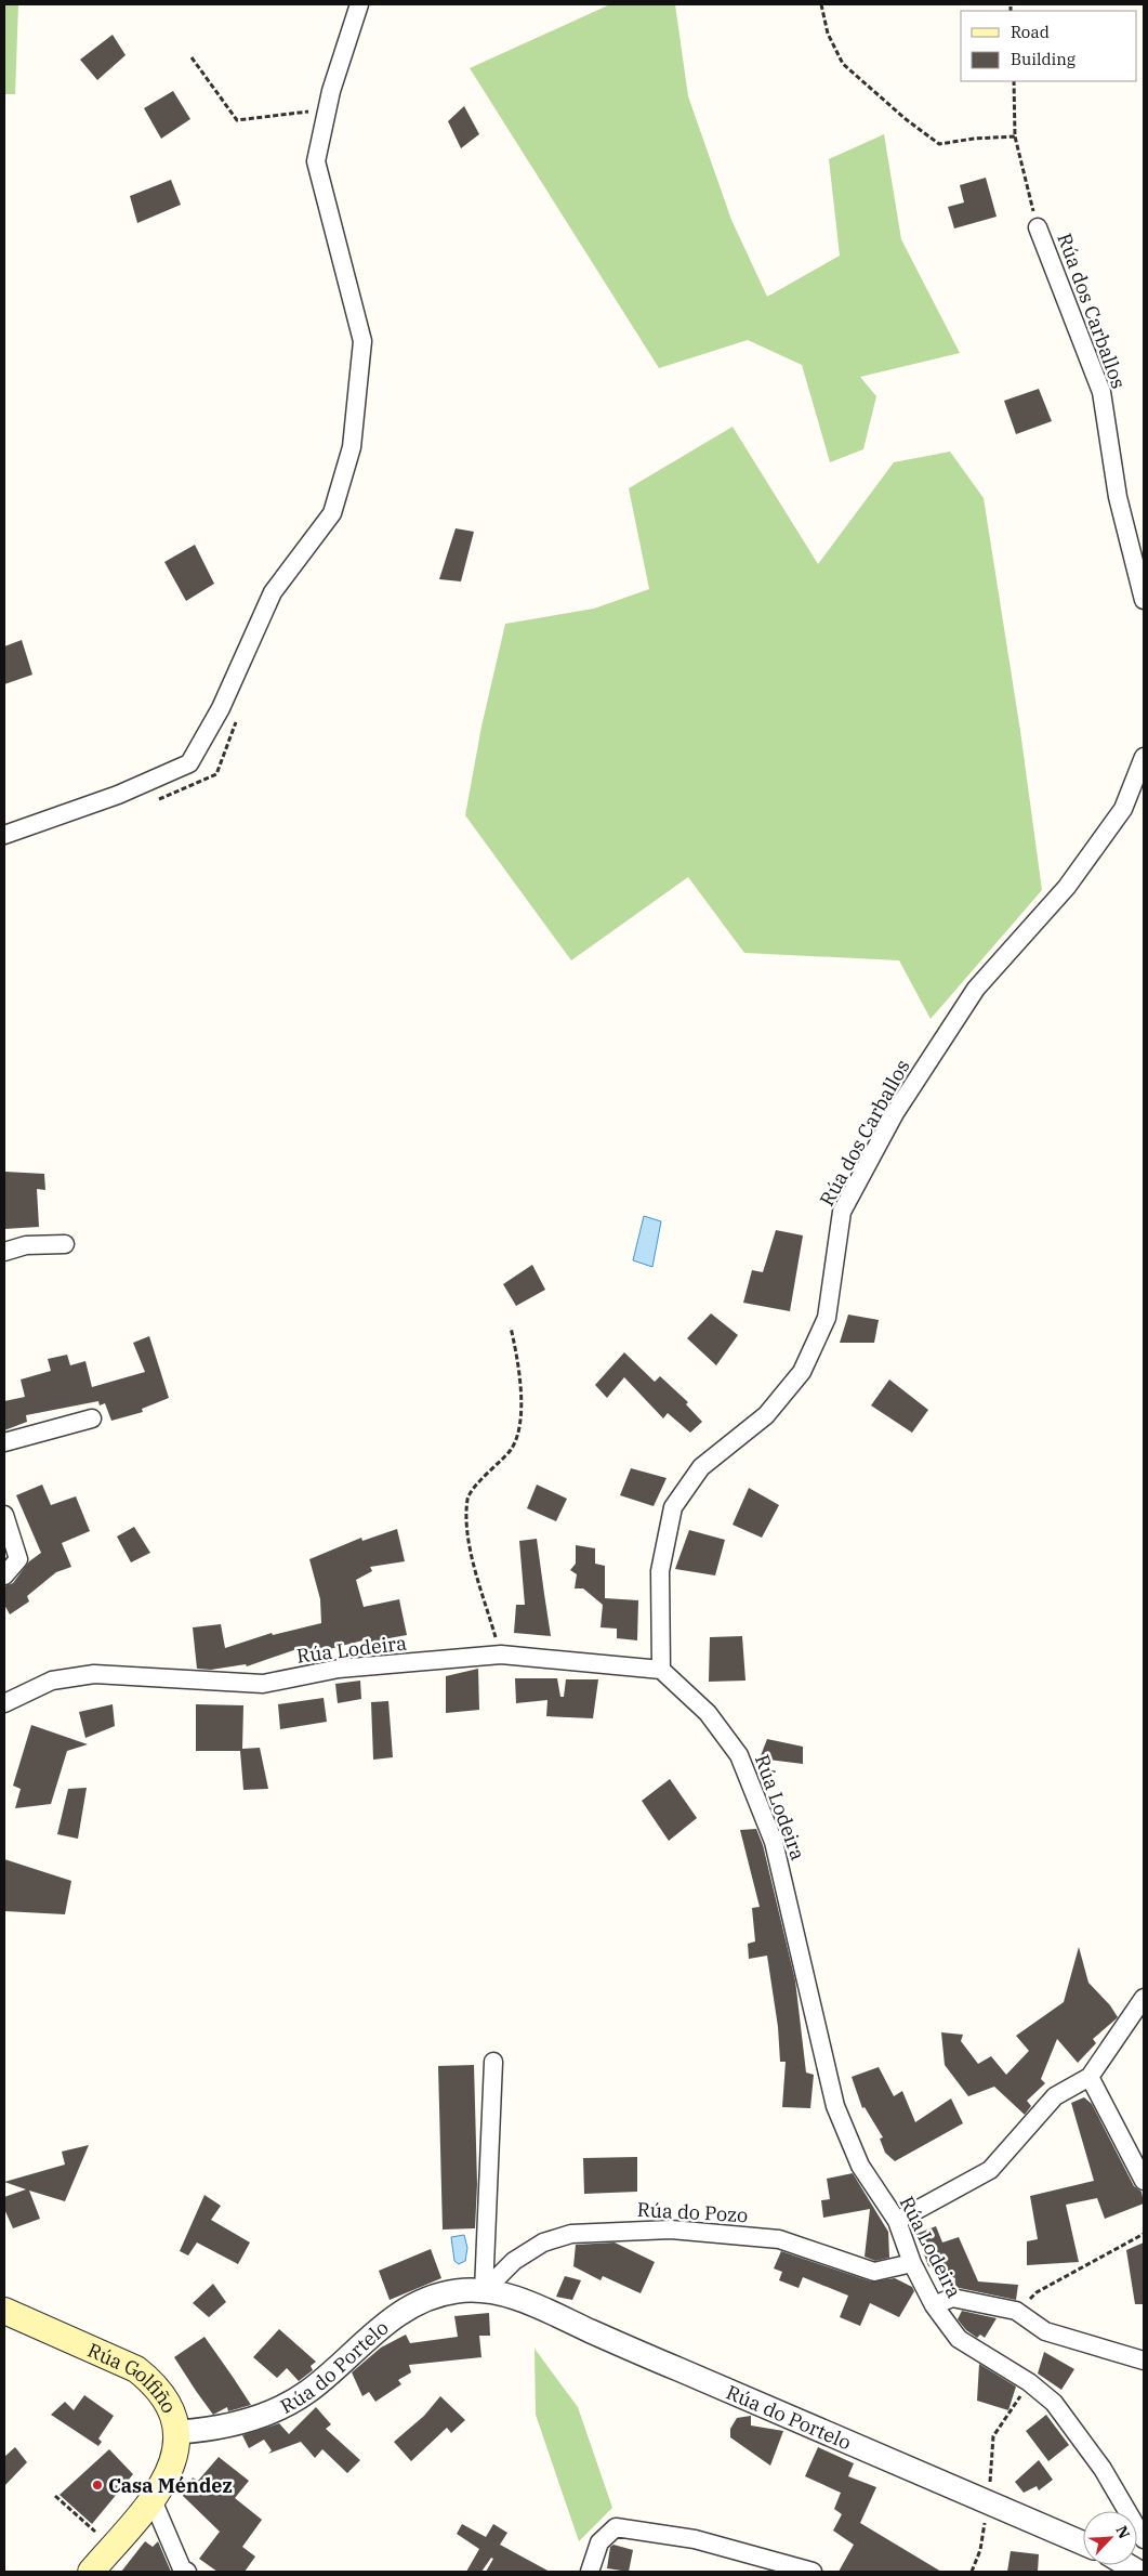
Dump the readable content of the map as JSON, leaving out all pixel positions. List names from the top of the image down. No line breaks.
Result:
{"streets":{"main road":["Rúa Golfiño"],"street":["Rúa dos Carballos","Rúa Lodeira","Rúa do Pozo","Rúa do Portelo"]},"crossings":[["Rúa dos Carballos","Rúa Lodeira"],["Rúa Lodeira","Rúa do Pozo"],["Rúa do Pozo","Rúa do Portelo"],["Rúa do Portelo","Rúa Golfiño"]],"places":["Casa Méndez"],"legend":["Road","Building"],"north":"top right"}
